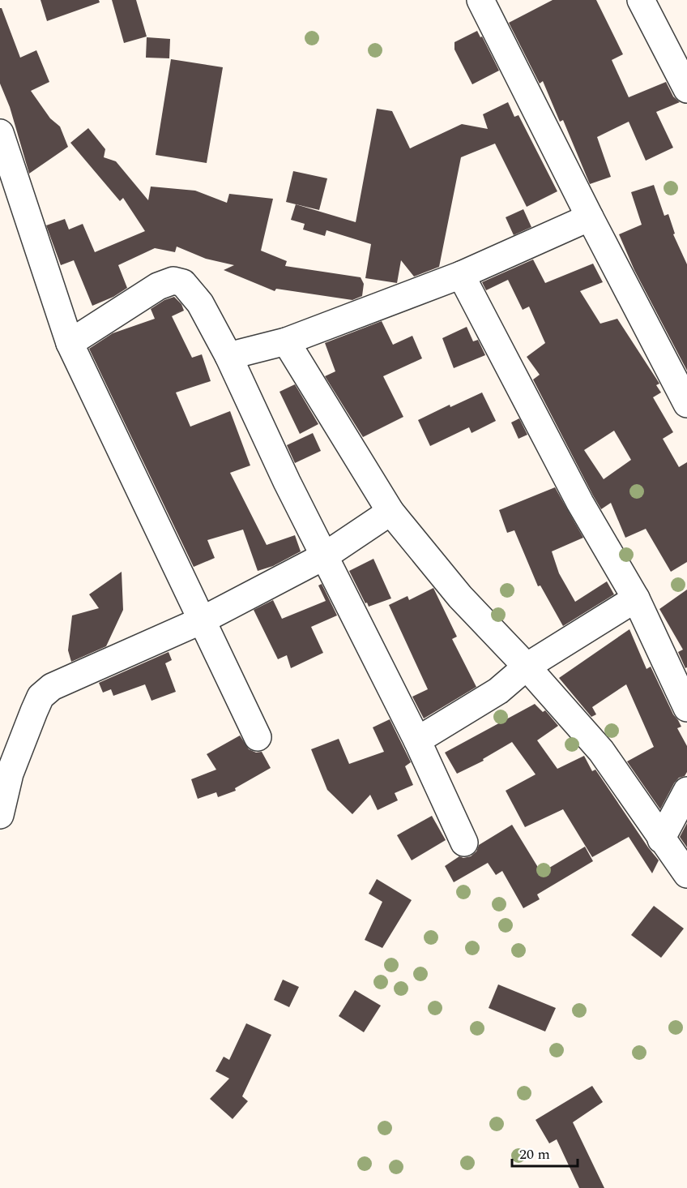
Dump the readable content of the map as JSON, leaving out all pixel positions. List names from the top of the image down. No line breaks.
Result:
{"scale_bar":"20 m"}
